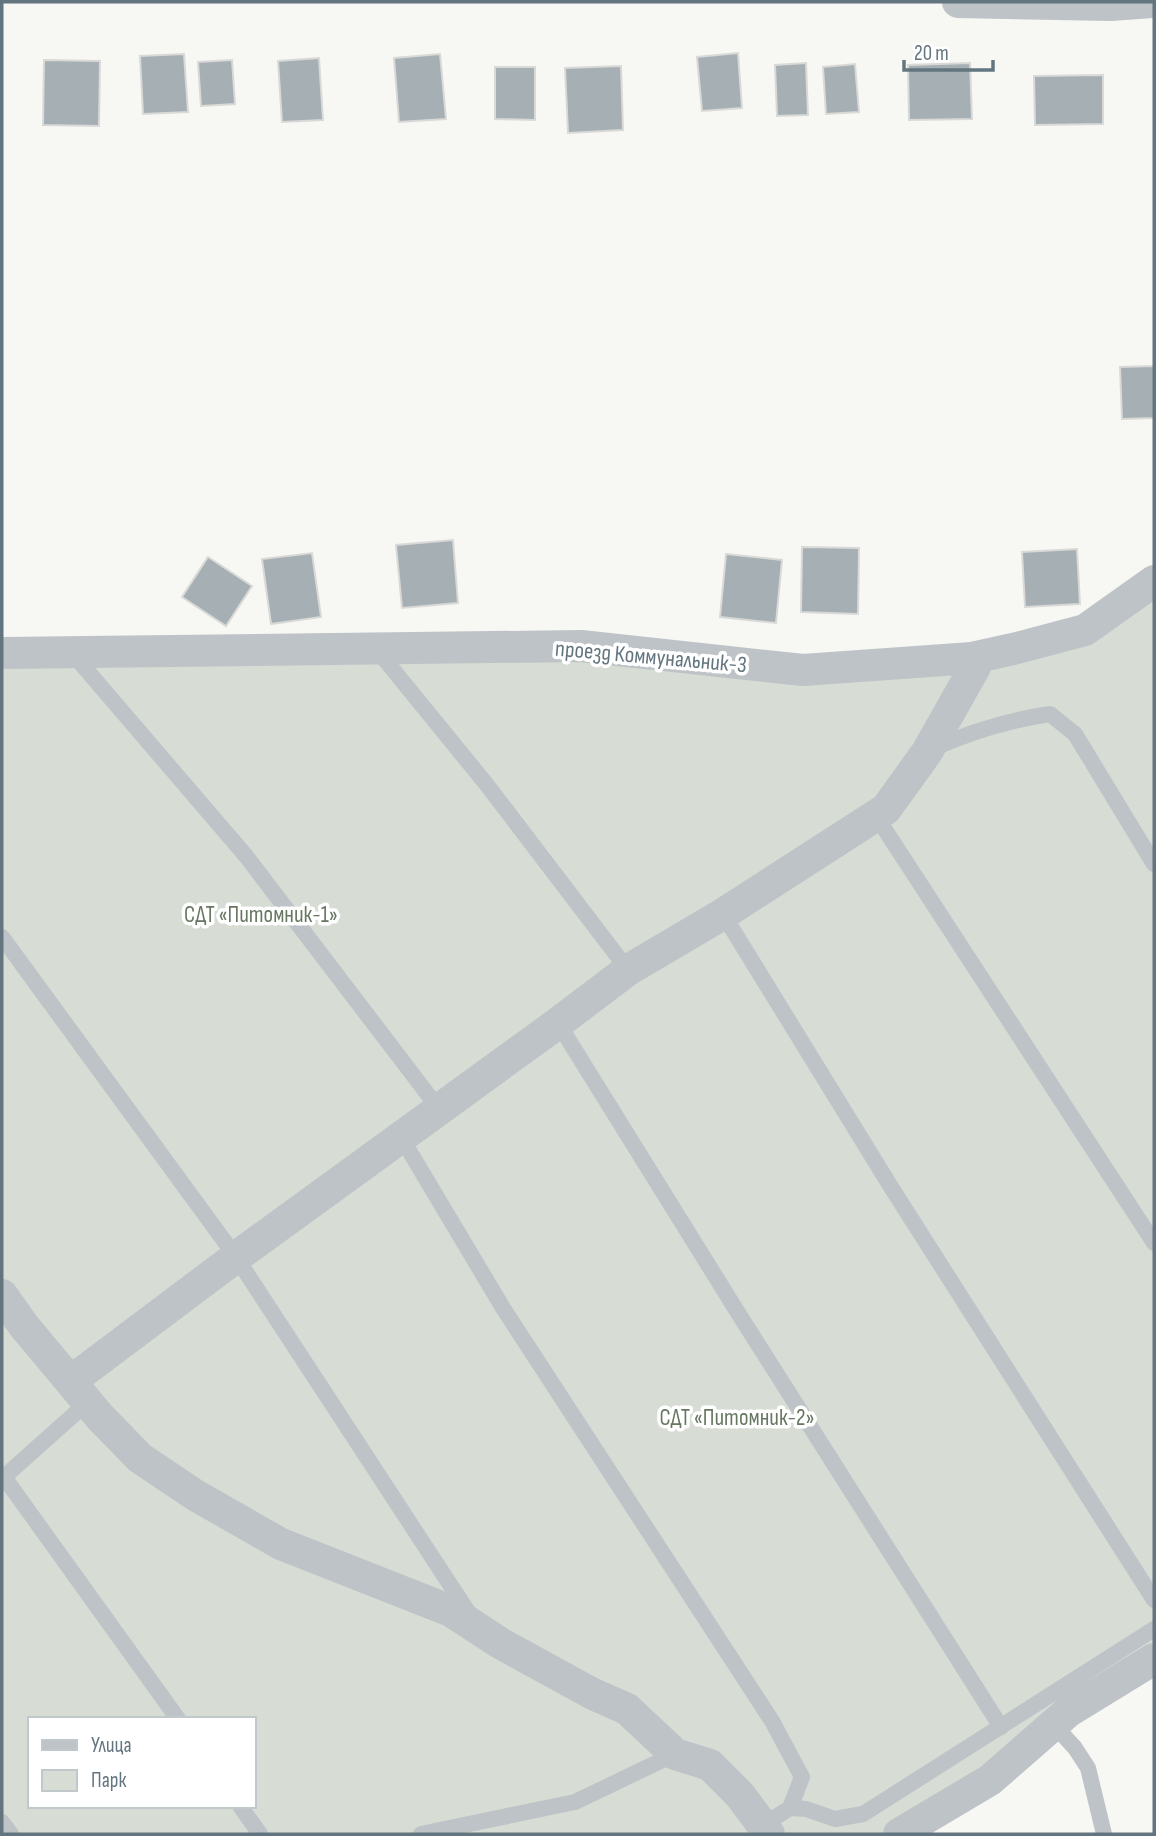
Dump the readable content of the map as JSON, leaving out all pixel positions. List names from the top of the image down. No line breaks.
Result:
{"streets":{"street":["проезд Коммунальник-3"]},"parks":["СДТ «Питомник-1»","СДТ «Питомник-2»"],"legend":["Улица","Парк"],"scale_bar":"20 m"}
